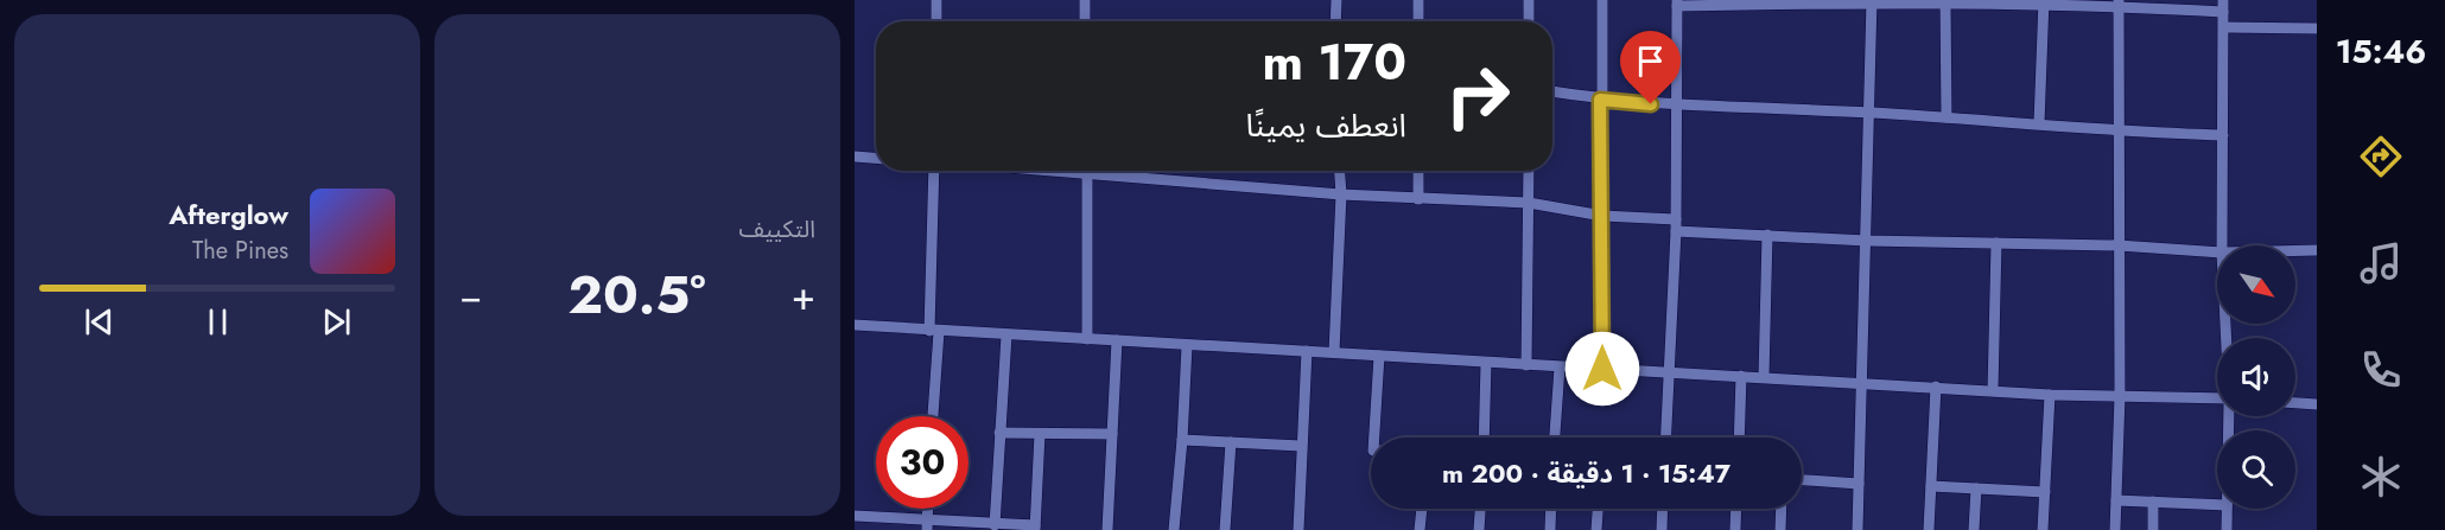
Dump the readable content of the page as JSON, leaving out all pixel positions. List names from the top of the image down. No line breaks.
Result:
{"north":"bottom right","page":{"tabs":"15:46","tile":"التكييف","turn":["170 m","انعطف يمينًا"],"song":["Afterglow","The Pines"],"heat":["−","20.5°","+"],"limit":"30","trip":"15:47 · 1 دقيقة · 200 m"}}
